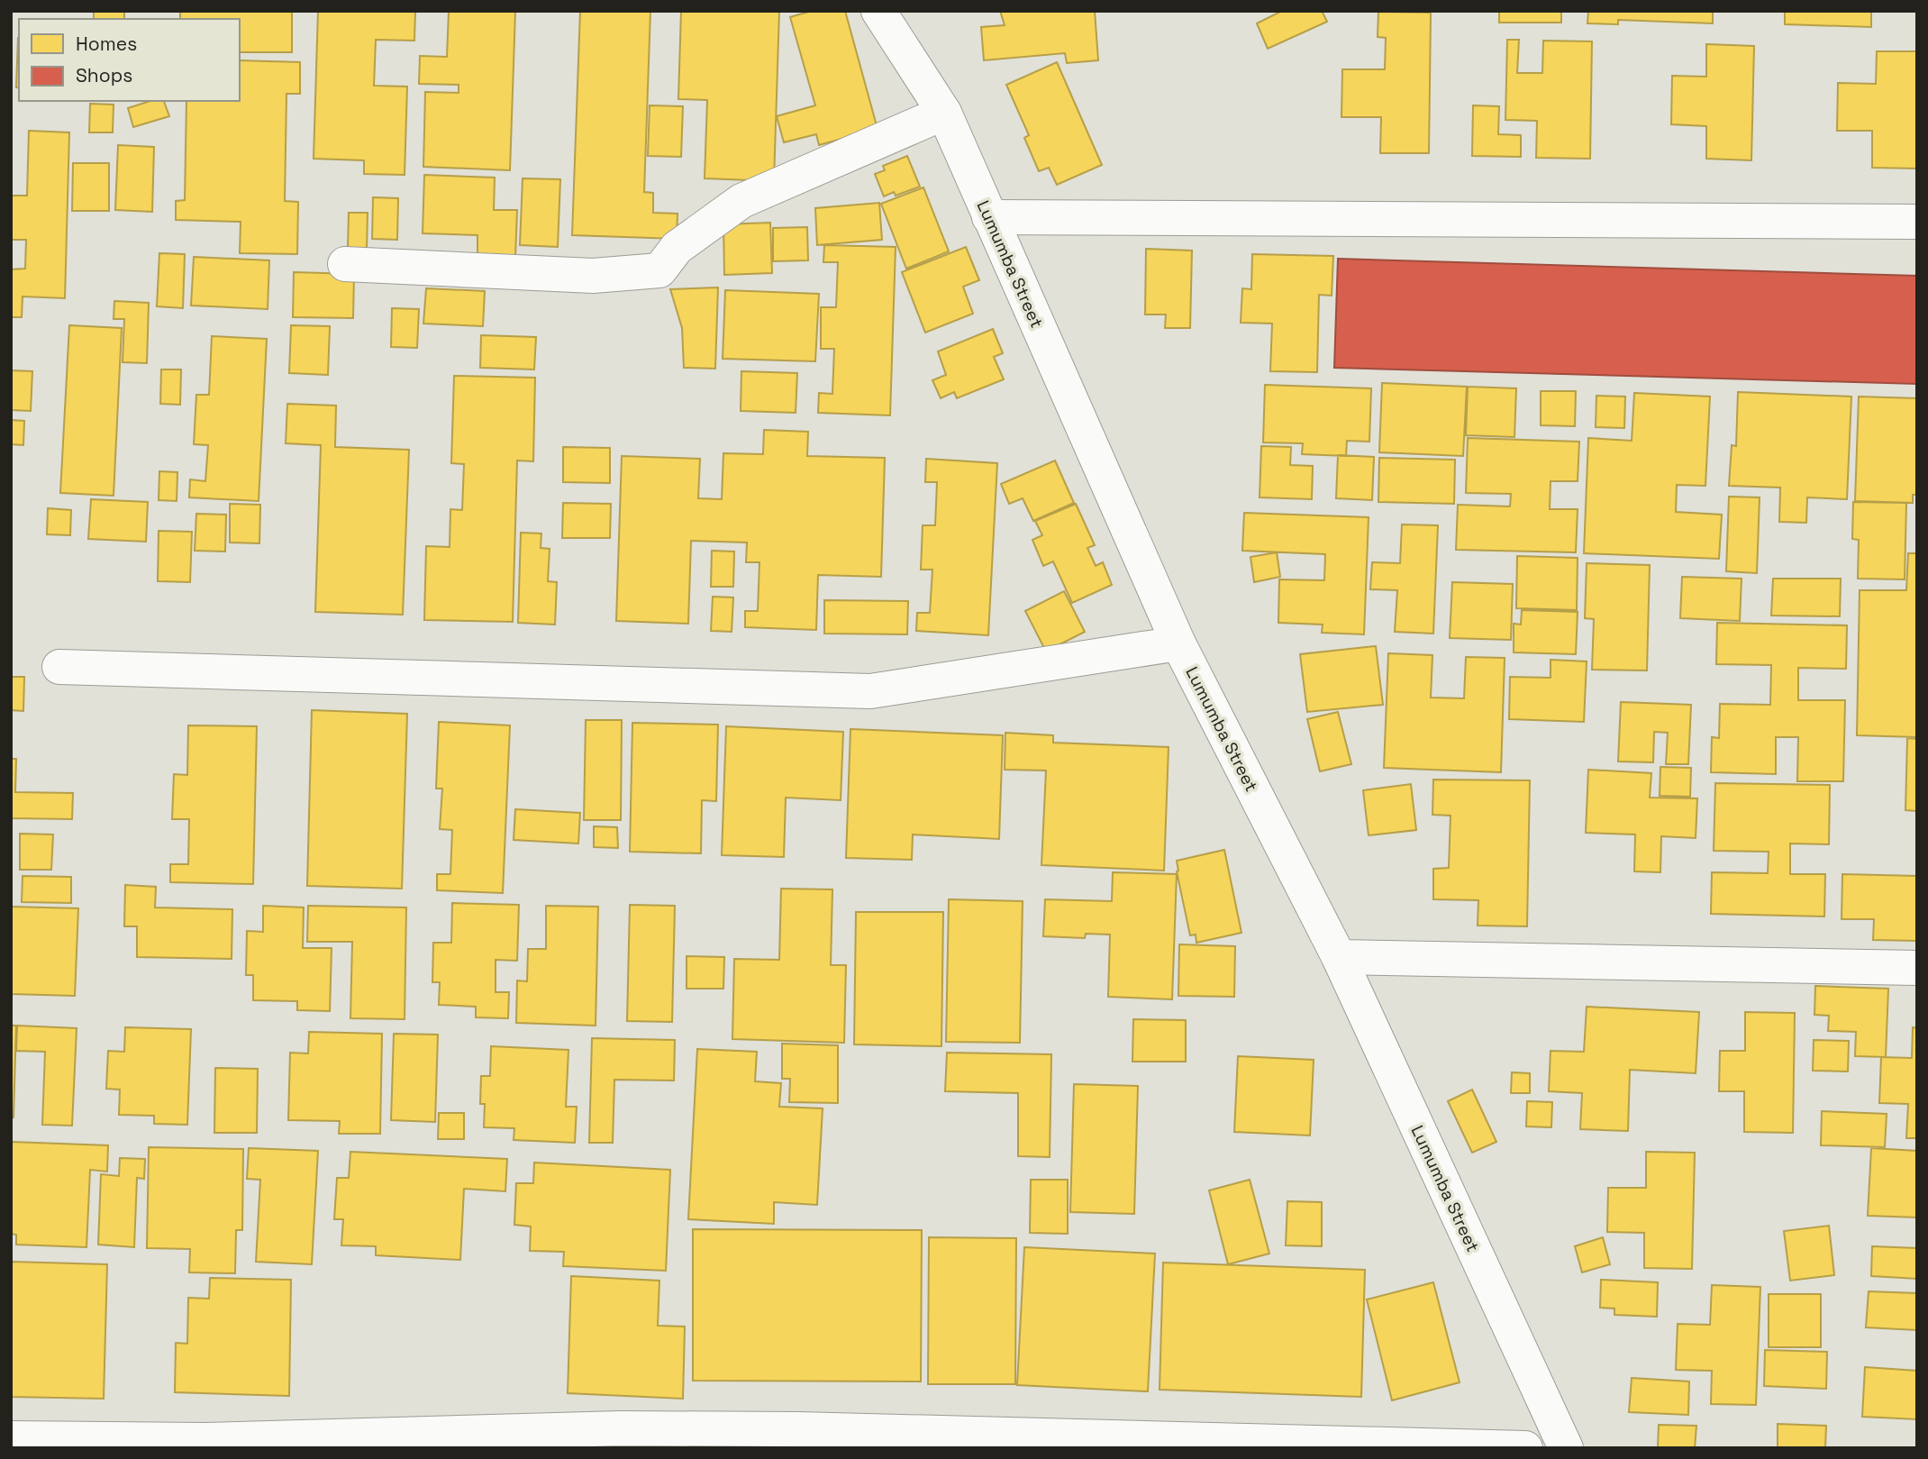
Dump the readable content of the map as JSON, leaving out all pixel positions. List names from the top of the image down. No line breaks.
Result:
{"streets":{"street":["Lumumba Street"]},"legend":["Homes","Shops"]}
